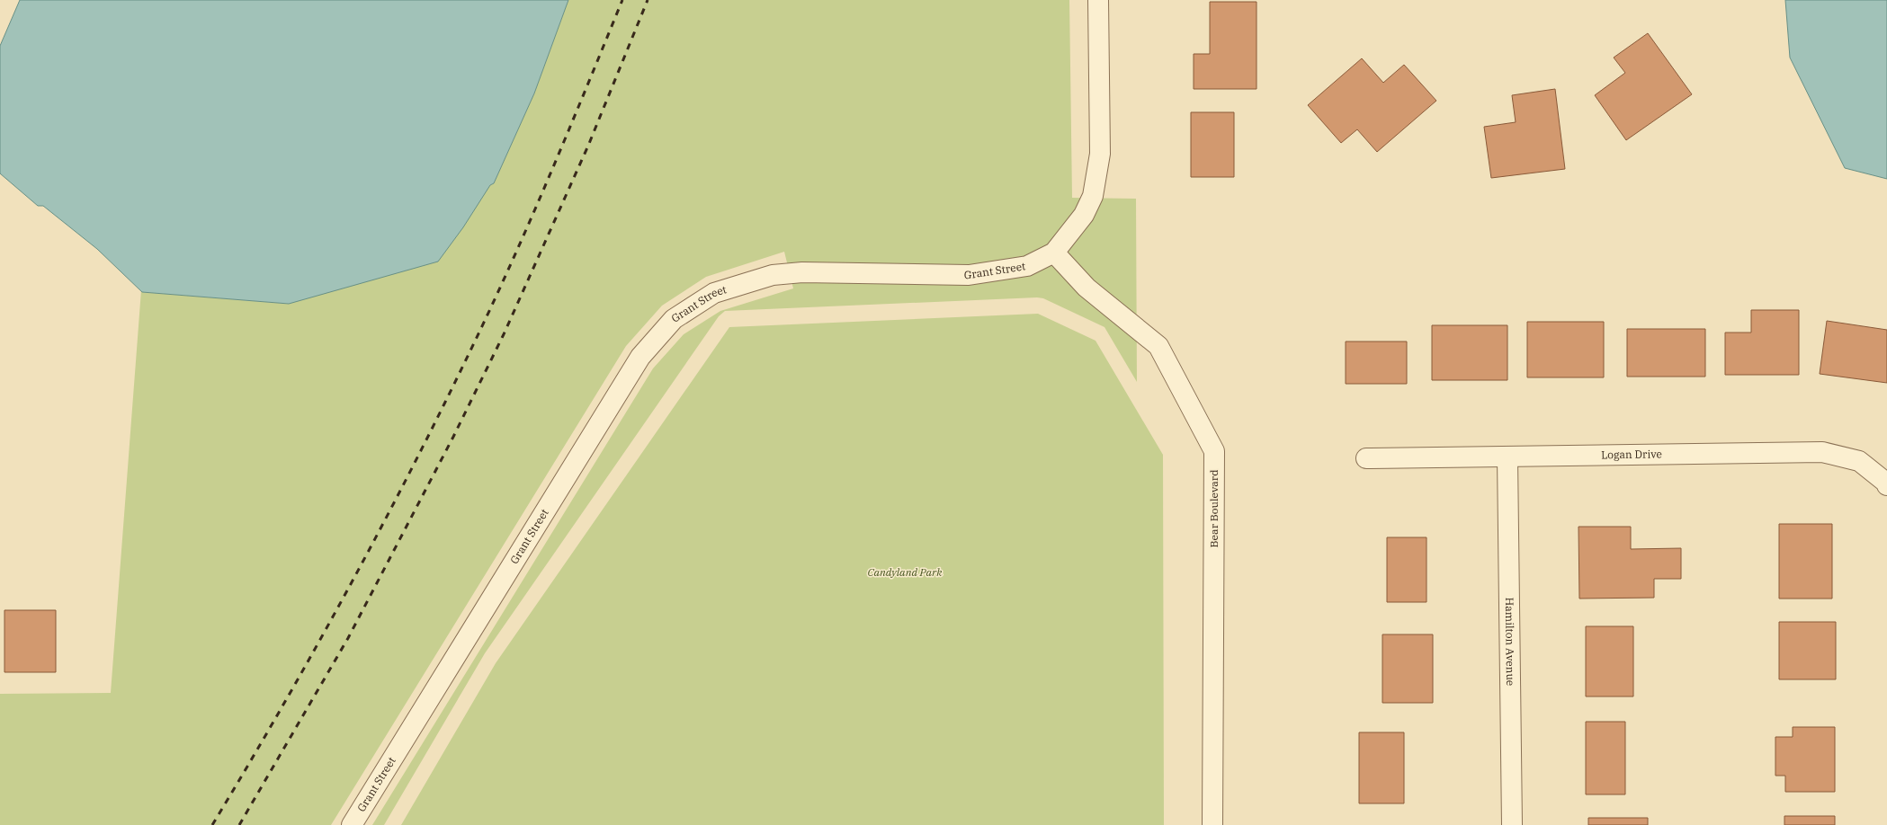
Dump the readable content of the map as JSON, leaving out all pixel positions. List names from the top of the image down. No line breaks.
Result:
{"streets":{"street":["Grant Street","Logan Drive","Bear Boulevard","Hamilton Avenue"]},"crossings":[["Grant Street","Bear Boulevard"],["Logan Drive","Hamilton Avenue"]],"parks":["Candyland Park"]}
